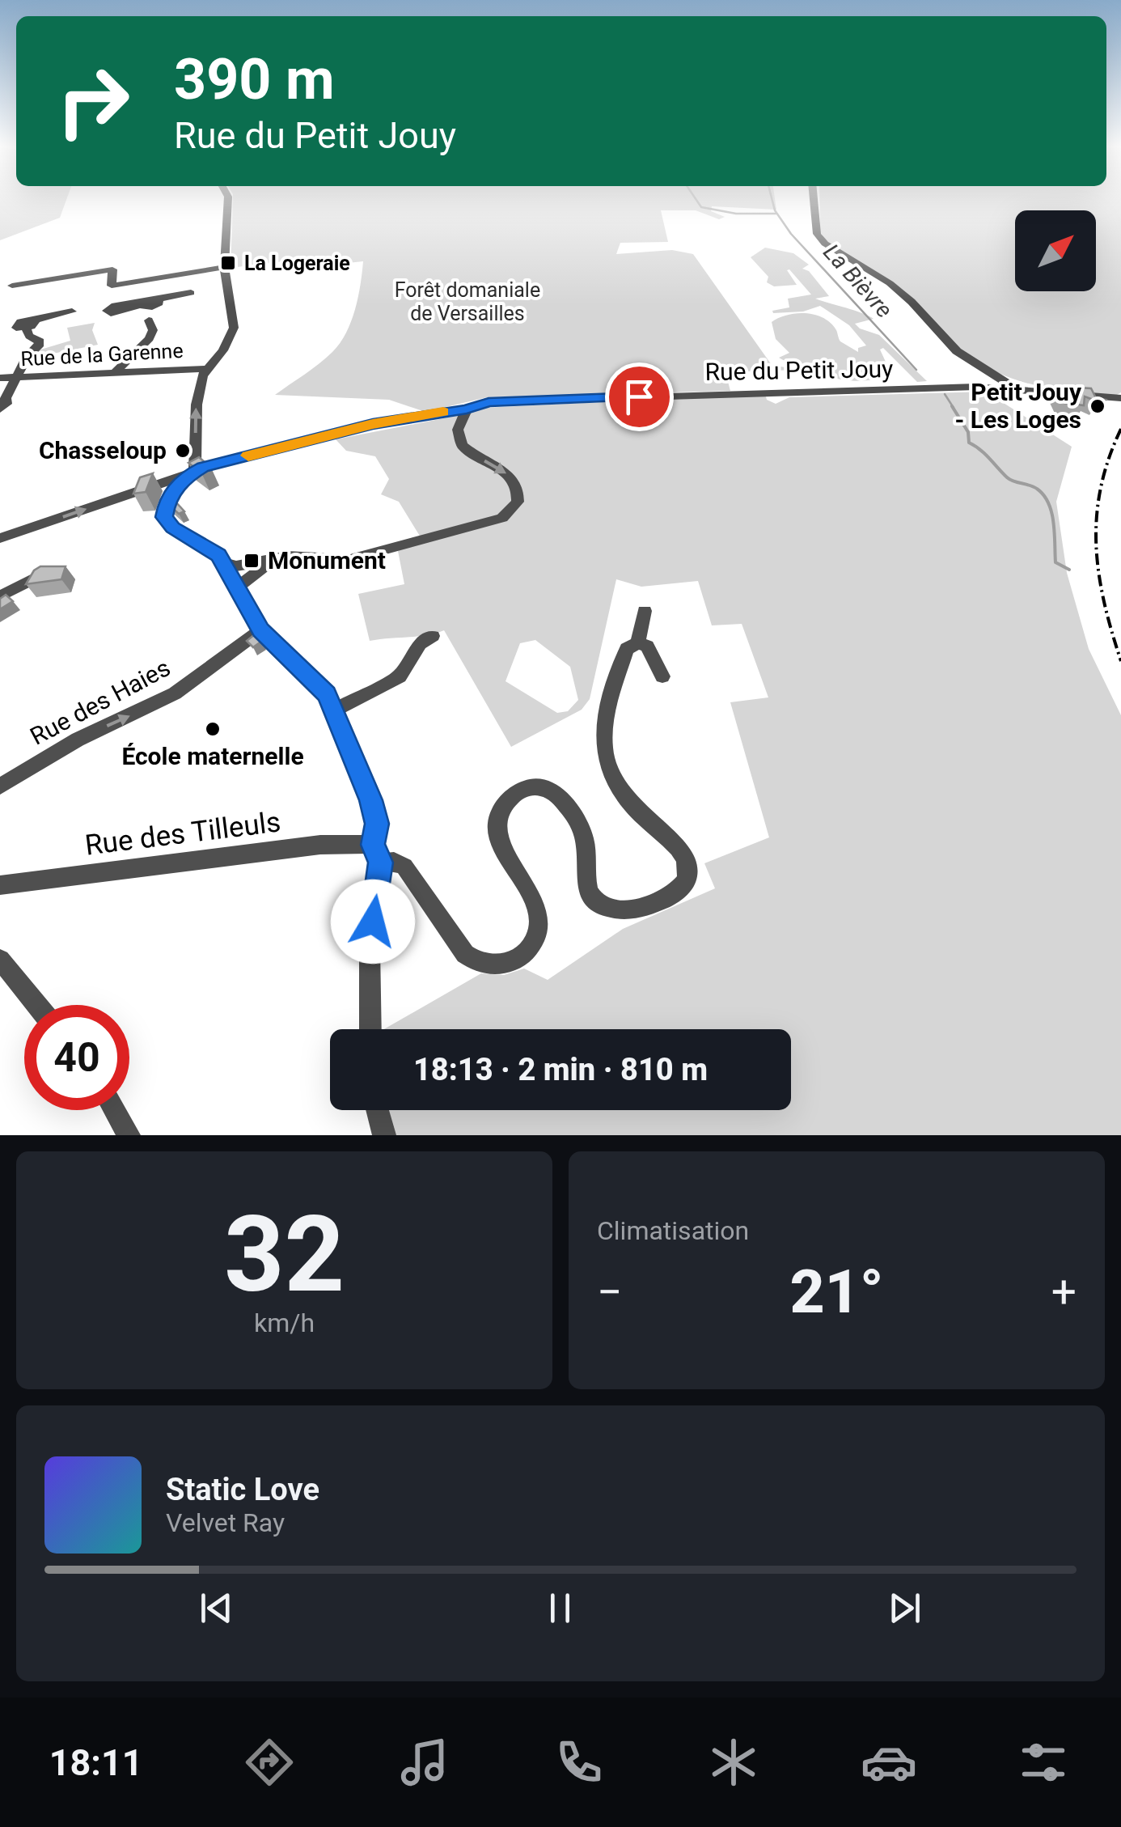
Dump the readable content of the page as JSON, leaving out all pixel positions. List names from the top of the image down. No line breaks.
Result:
{"streets":{"street":["Rue de la Garenne","Rue du Petit Jouy","Rue des Haies","Rue des Tilleuls"]},"one_way":["Rue des Haies"],"water":["La Bièvre"],"parks":["Forêt domaniale de Versailles"],"places":{"transit":["La Logeraie","Monument"],"other":["Petit Jouy - Les Loges","Chasseloup","École maternelle"]},"north":"top right","page":{"turn":["390 m","Rue du Petit Jouy"],"limit":"40","trip":"18:13 · 2 min · 810 m","tile":[["32","km/h"],"Climatisation"],"heat":["−","21°","+"],"song":["Static Love","Velvet Ray"],"tabs":"18:11"}}
